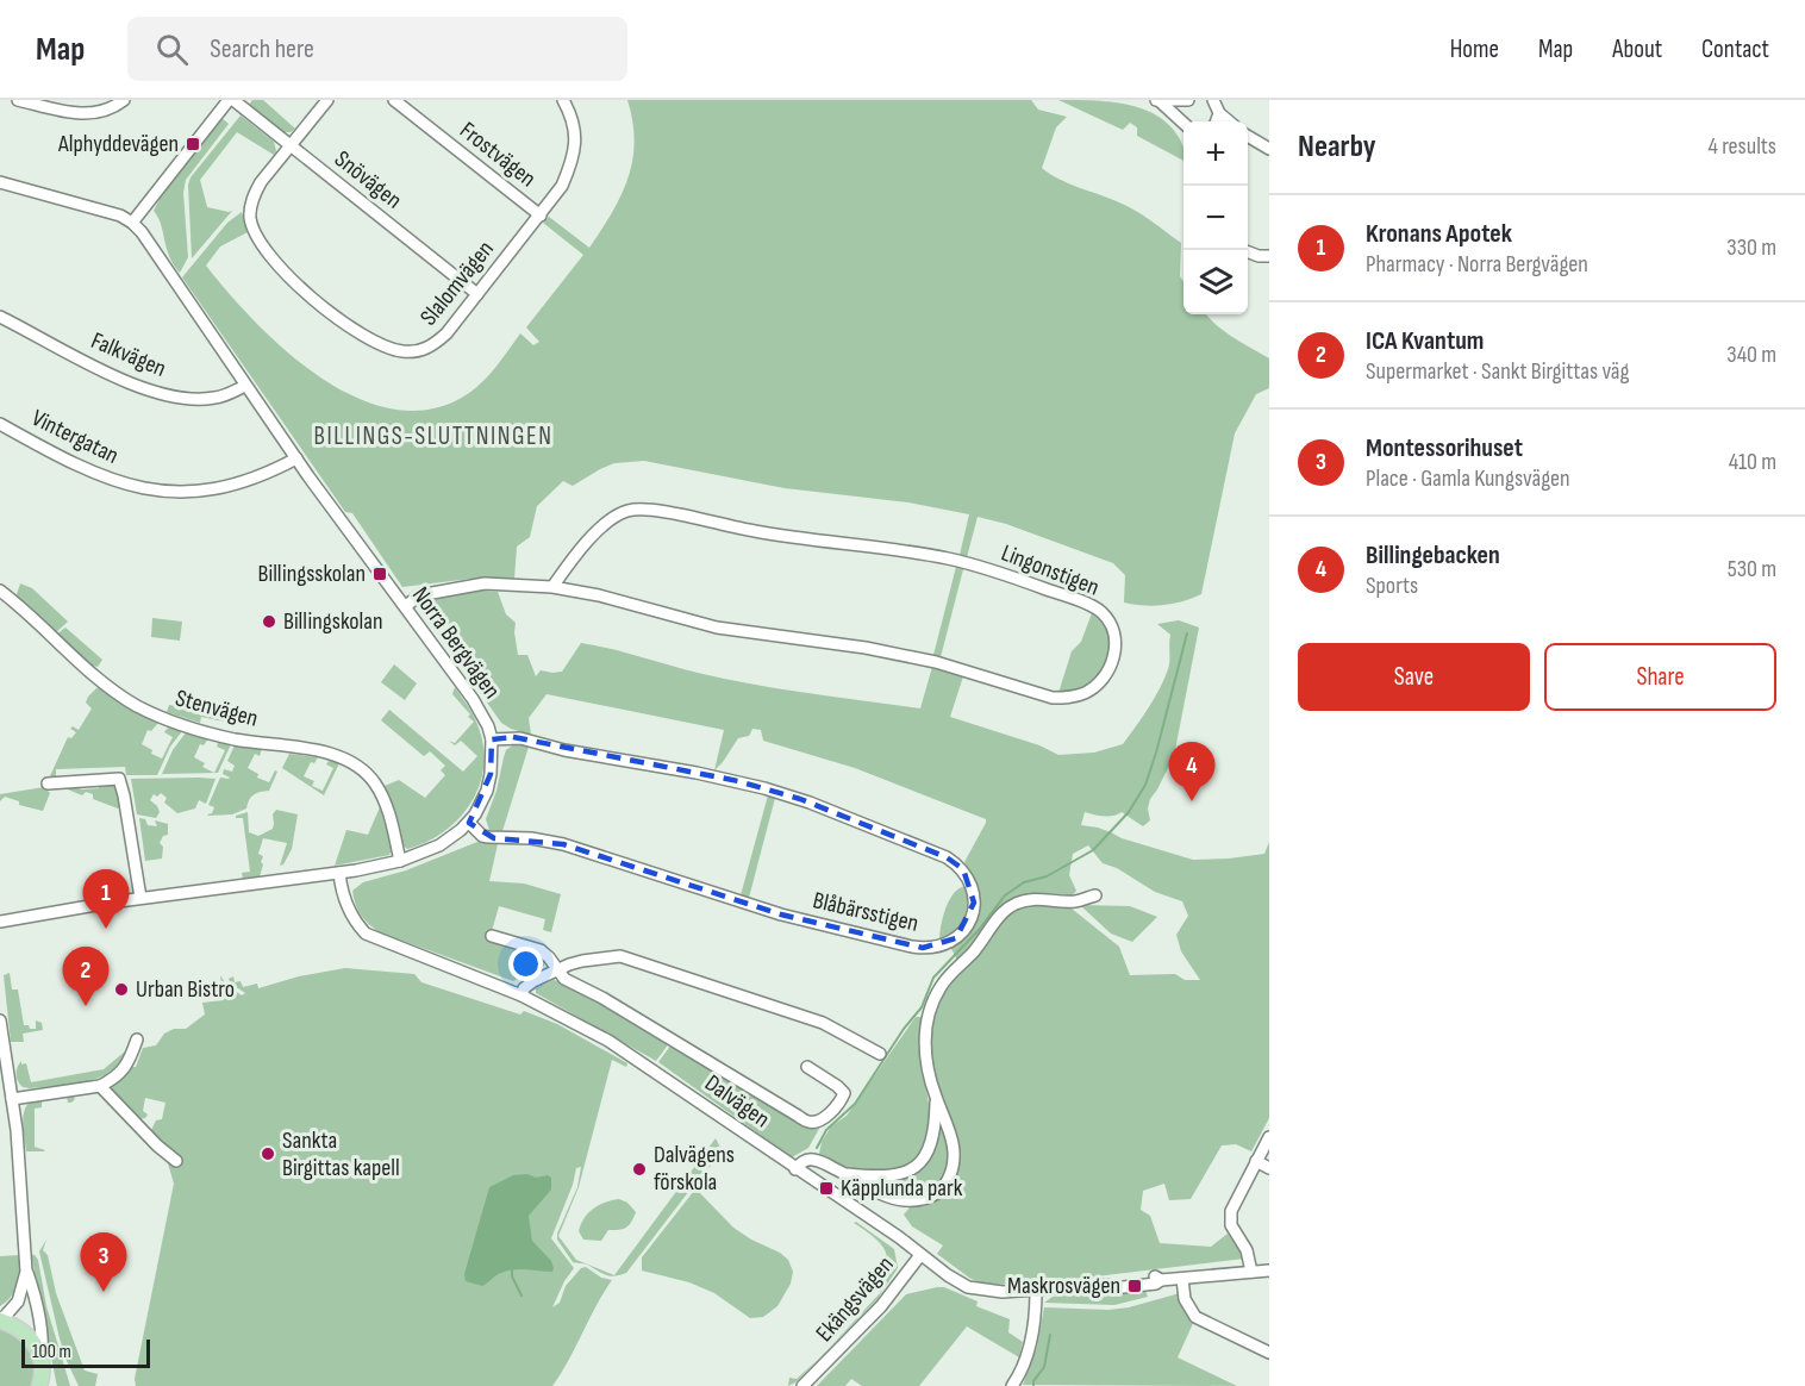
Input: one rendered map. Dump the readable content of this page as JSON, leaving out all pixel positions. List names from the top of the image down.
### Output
{
  "streets": {
    "street": [
      "Frostvägen",
      "Snövägen",
      "Slalomvägen",
      "Falkvägen",
      "Vintergatan",
      "Lingonstigen",
      "Norra Bergvägen",
      "Stenvägen",
      "Blåbärsstigen",
      "Dalvägen",
      "Ekängsvägen"
    ]
  },
  "crossings": [
    ["Frostvägen", "Slalomvägen"],
    ["Snövägen", "Slalomvägen"],
    ["Falkvägen", "Norra Bergvägen"],
    ["Vintergatan", "Norra Bergvägen"],
    ["Lingonstigen", "Norra Bergvägen"],
    ["Norra Bergvägen", "Stenvägen"],
    ["Norra Bergvägen", "Blåbärsstigen"],
    ["Norra Bergvägen", "Dalvägen"],
    ["Dalvägen", "Ekängsvägen"]
  ],
  "districts": ["BILLINGS-SLUTTNINGEN"],
  "places": {
    "transit": [
      "Alphyddevägen",
      "Billingsskolan",
      "Käpplunda park",
      "Maskrosvägen"
    ],
    "other": [
      "Billingskolan",
      "Urban Bistro",
      "Sankta Birgittas kapell",
      "Dalvägens förskola"
    ]
  },
  "scale_bar": "100 m",
  "page": {
    "header": "Map",
    "search": "Search here",
    "nav": [
      "Home",
      "Map",
      "About",
      "Contact"
    ],
    "heading": ["Nearby", "4 results"],
    "map_buttons": ["+", "−"],
    "list": [
      {
        "mark": "1",
        "name": "Kronans Apotek",
        "note": "Pharmacy · Norra Bergvägen",
        "value": "330 m"
      },
      {
        "mark": "2",
        "name": "ICA Kvantum",
        "note": "Supermarket · Sankt Birgittas väg",
        "value": "340 m"
      },
      {
        "mark": "3",
        "name": "Montessorihuset",
        "note": "Place · Gamla Kungsvägen",
        "value": "410 m"
      },
      {
        "mark": "4",
        "name": "Billingebacken",
        "note": "Sports",
        "value": "530 m"
      }
    ],
    "buttons": ["Save", "Share"],
    "pins": [
      "4",
      "1",
      "2",
      "3"
    ],
    "scale": "100 m"
  }
}
